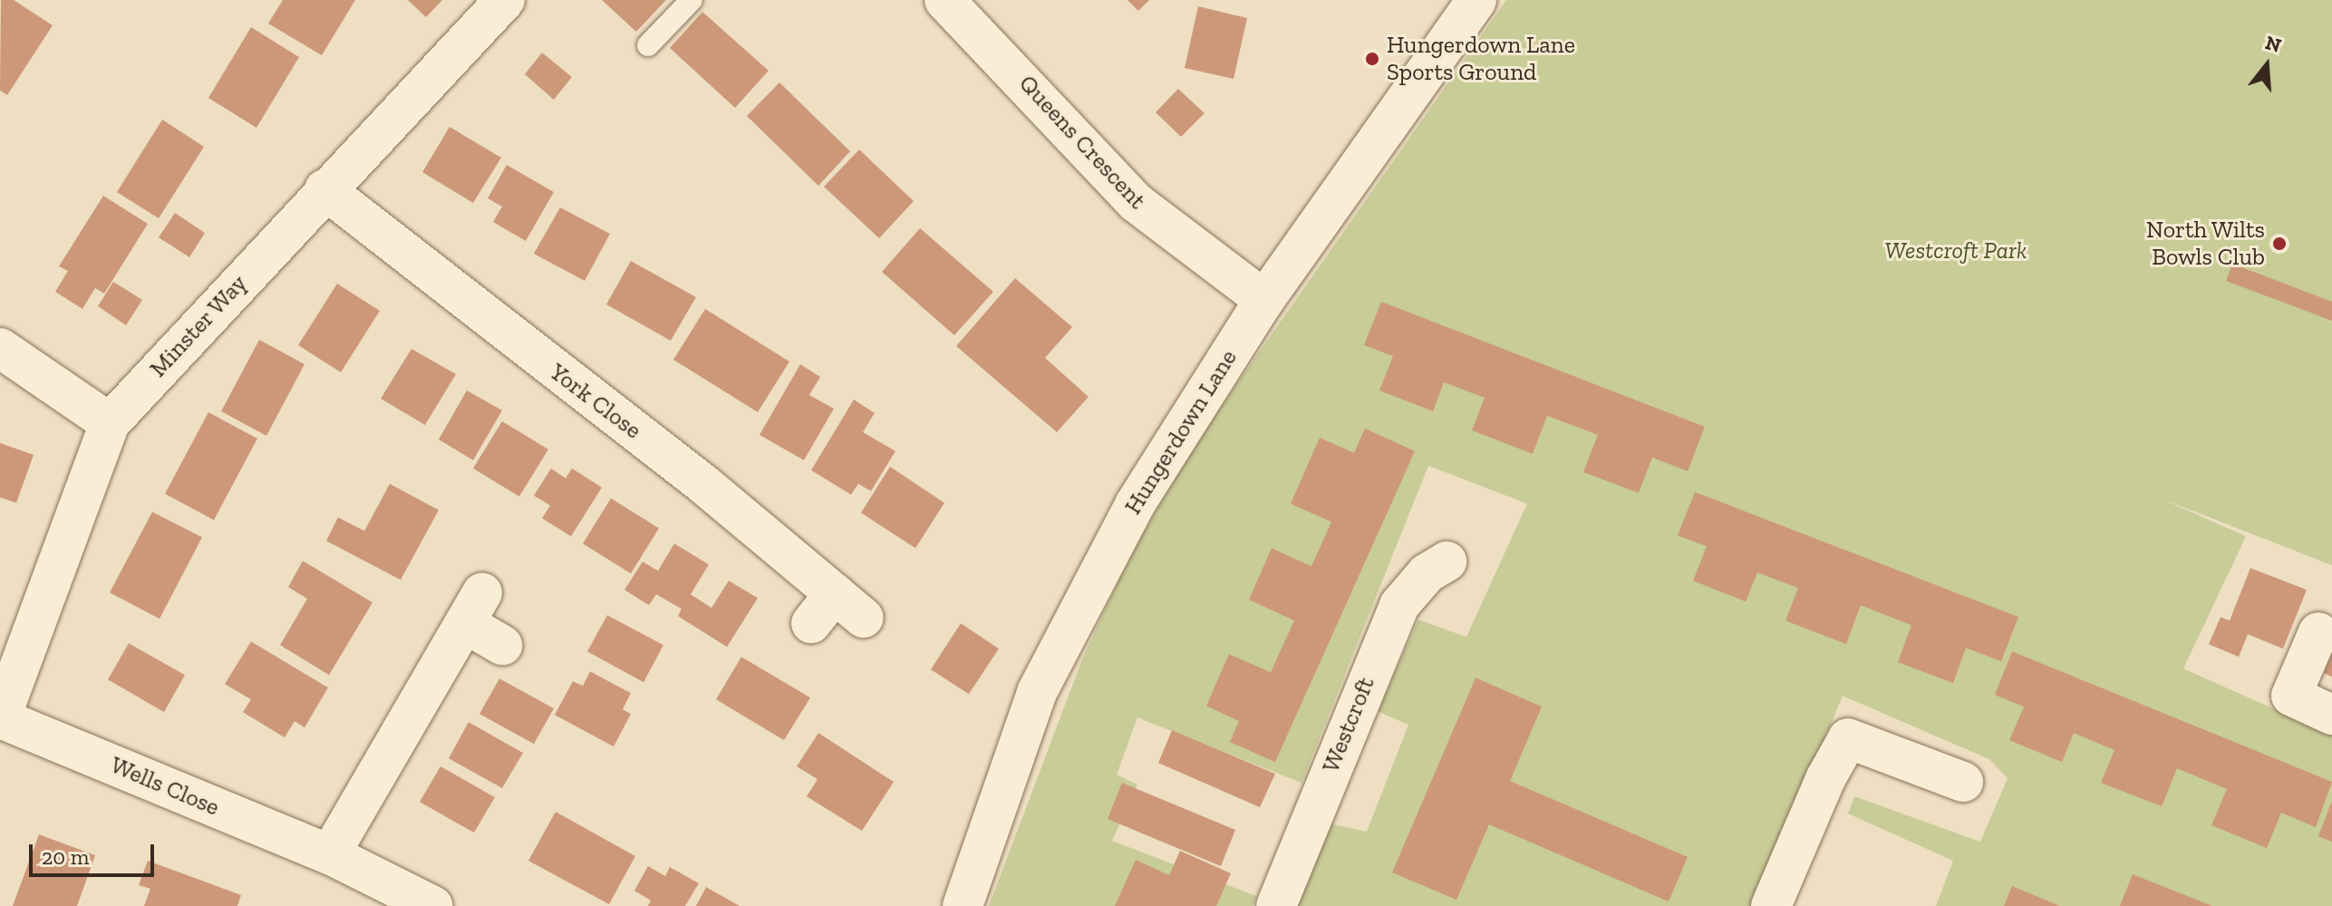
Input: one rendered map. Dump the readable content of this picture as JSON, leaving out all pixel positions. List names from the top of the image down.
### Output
{
  "streets": {
    "street": [
      "Queens Crescent",
      "Minster Way",
      "York Close",
      "Hungerdown Lane",
      "Westcroft",
      "Wells Close"
    ]
  },
  "crossings": [
    ["Queens Crescent", "Hungerdown Lane"],
    ["Minster Way", "York Close"],
    ["Minster Way", "Wells Close"]
  ],
  "parks": ["Westcroft Park"],
  "places": ["Hungerdown Lane Sports Ground", "North Wilts Bowls Club"],
  "scale_bar": "20 m",
  "north": "top"
}
